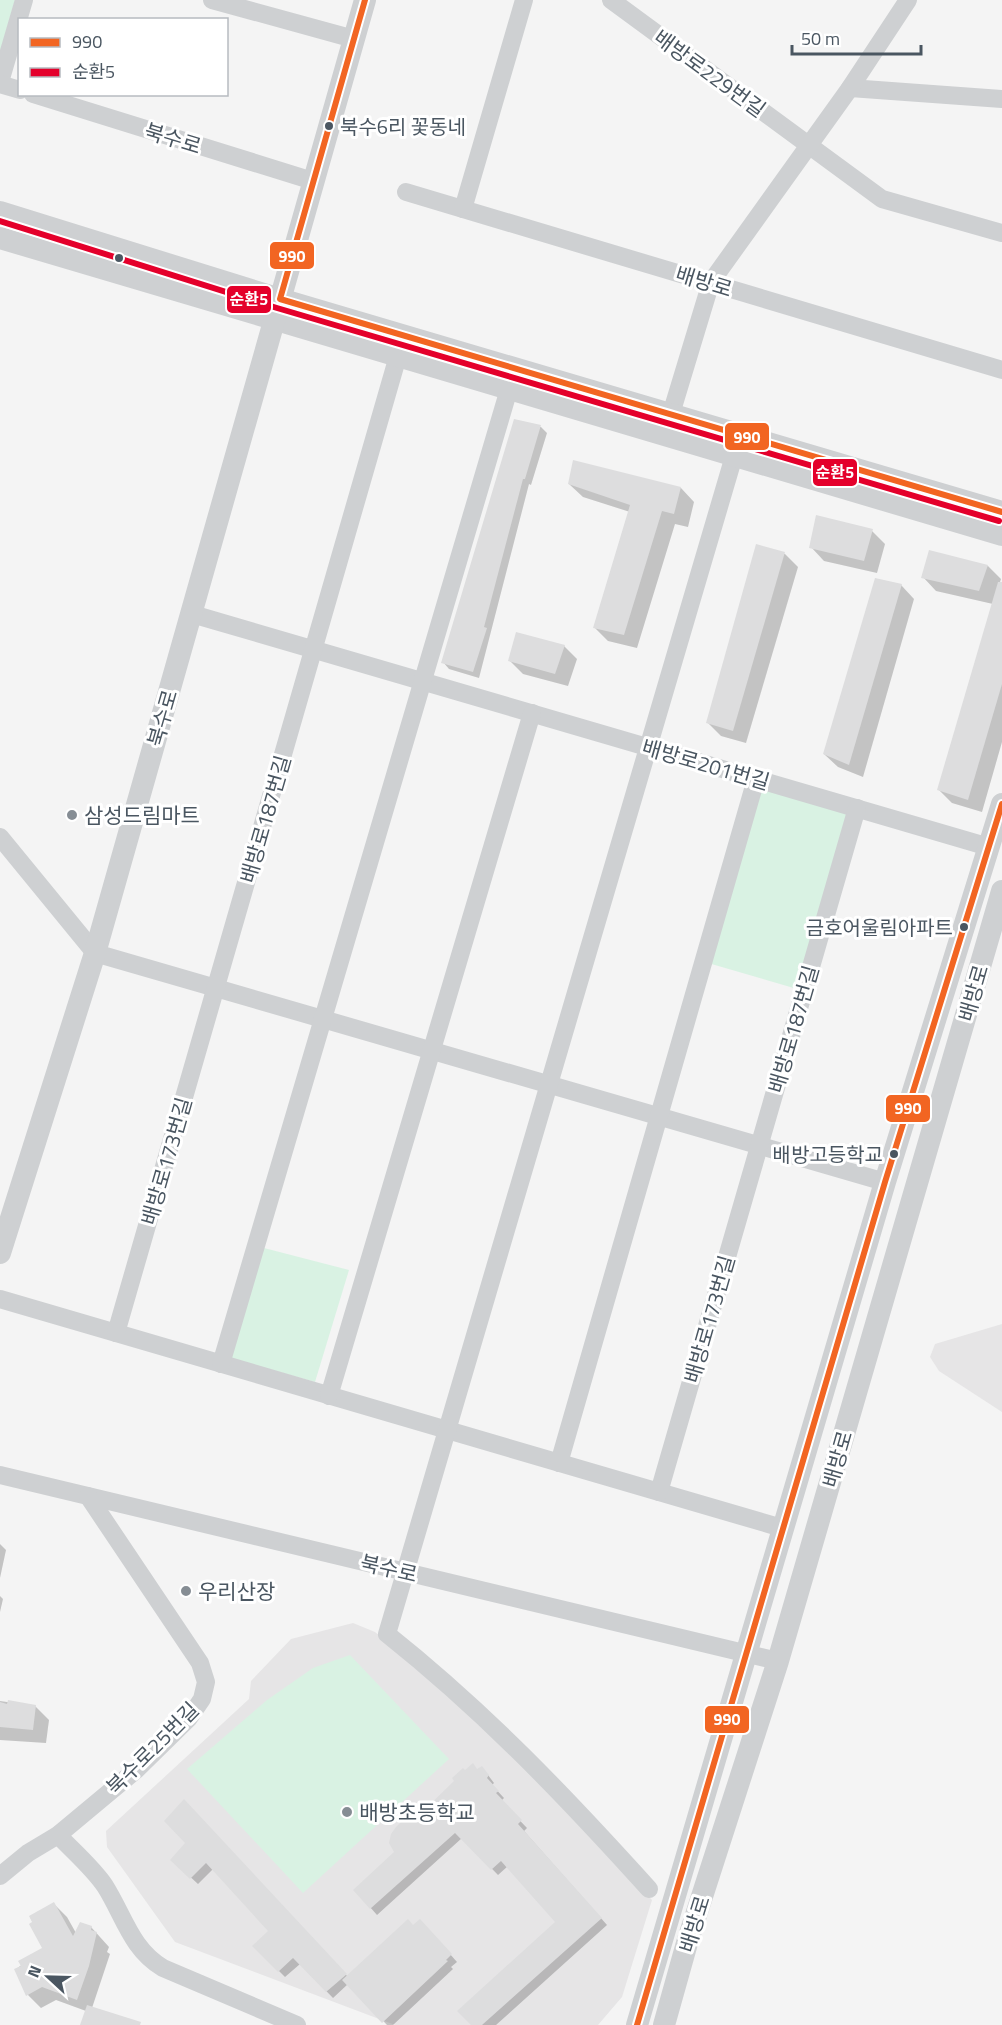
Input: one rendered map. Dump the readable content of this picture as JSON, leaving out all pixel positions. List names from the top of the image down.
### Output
{
  "streets": {
    "street": [
      "배방로229번길",
      "북수로",
      "배방로",
      "배방로201번길",
      "배방로187번길",
      "배방로173번길",
      "북수로25번길"
    ]
  },
  "crossings": [
    ["북수로", "배방로"],
    ["북수로", "배방로201번길"],
    ["북수로", "북수로25번길"],
    ["배방로", "배방로201번길"],
    ["배방로201번길", "배방로187번길"],
    ["배방로187번길", "배방로173번길"]
  ],
  "places": [
    "북수6리 꽃동네",
    "삼성드림마트",
    "금호어울림아파트",
    "배방고등학교",
    "우리산장",
    "배방초등학교"
  ],
  "lines": ["transit line 990", "transit line 순환5"],
  "legend": ["990", "순환5"],
  "scale_bar": "50 m",
  "north": "left"
}
